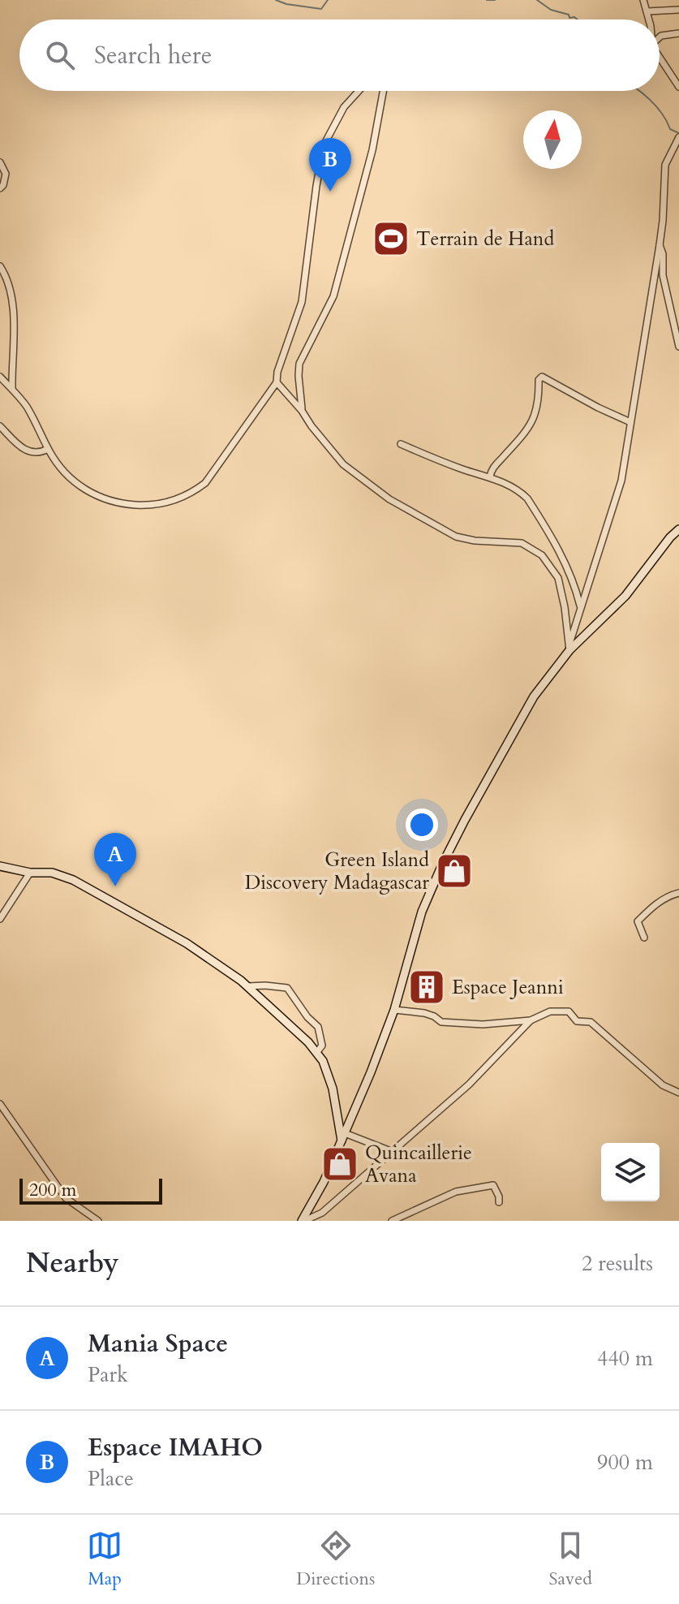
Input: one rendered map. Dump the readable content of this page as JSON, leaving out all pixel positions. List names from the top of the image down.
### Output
{
  "places": {
    "sports": ["Terrain de Hand"],
    "shop": ["Green Island Discovery Madagascar", "Quincaillerie Avana"],
    "building": ["Espace Jeanni"]
  },
  "scale_bar": "200 m",
  "north": "top",
  "page": {
    "search": "Search here",
    "pins": ["B", "A"],
    "scale": "200 m",
    "heading": ["Nearby", "2 results"],
    "list": [
      {
        "mark": "A",
        "name": "Mania Space",
        "note": "Park",
        "value": "440 m"
      },
      {
        "mark": "B",
        "name": "Espace IMAHO",
        "note": "Place",
        "value": "900 m"
      }
    ],
    "nav": ["Map", "Directions", "Saved"]
  }
}
